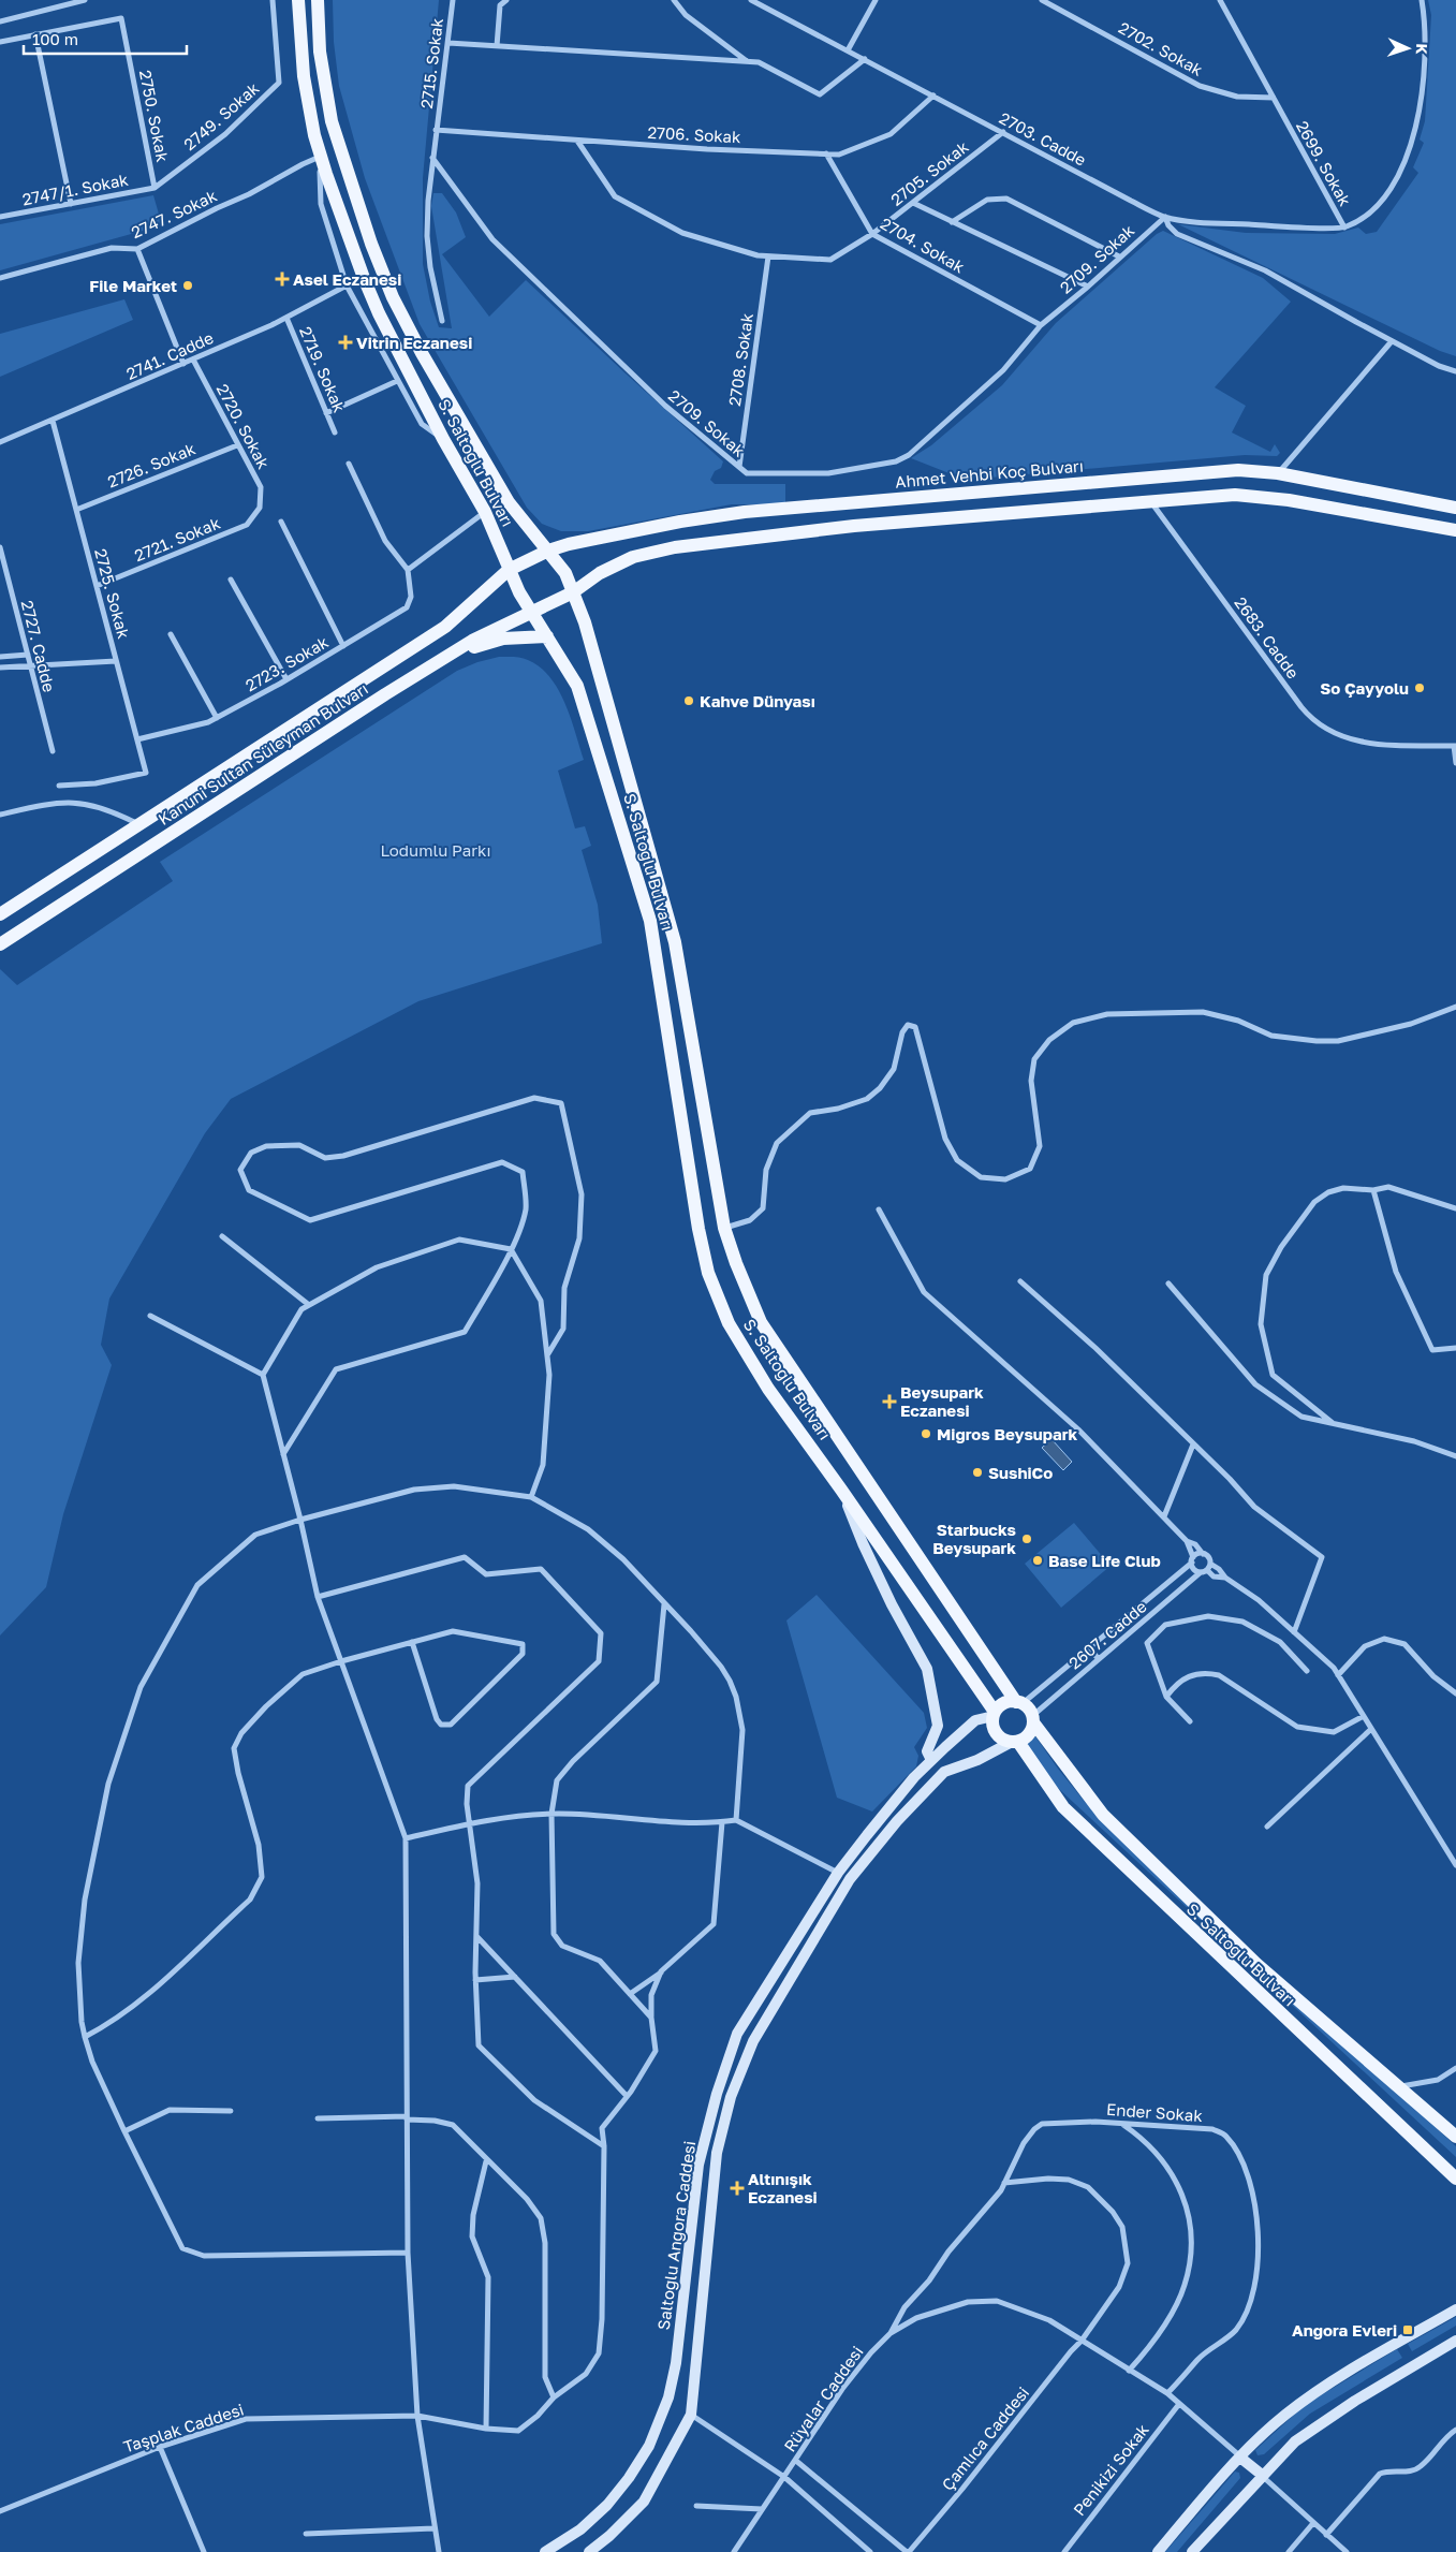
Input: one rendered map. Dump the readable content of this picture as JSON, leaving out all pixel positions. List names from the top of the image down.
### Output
{
  "streets": {
    "main road": ["S. Saltoğlu Bulvarı", "Ahmet Vehbi Koç Bulvarı", "Kanuni Sultan Süleyman Bulvarı"],
    "street": [
      "2702. Sokak",
      "2715. Sokak",
      "2750. Sokak",
      "2749. Sokak",
      "2706. Sokak",
      "2703. Cadde",
      "2699. Sokak",
      "2705. Sokak",
      "2747/1. Sokak",
      "2747. Sokak",
      "2704. Sokak",
      "2709. Sokak",
      "2741. Cadde",
      "2708. Sokak",
      "2719. Sokak",
      "2720. Sokak",
      "2726. Sokak",
      "2721. Sokak",
      "2725. Sokak",
      "2683. Cadde",
      "2727. Cadde",
      "2723. Sokak",
      "2607. Cadde",
      "Ender Sokak",
      "Saltoğlu Angora Caddesi",
      "Rüyalar Caddesi",
      "Taşplak Caddesi",
      "Çamlıca Caddesi",
      "Penikizi Sokak"
    ]
  },
  "crossings": [
    ["2702. Sokak", "2699. Sokak"],
    ["2715. Sokak", "2706. Sokak"],
    ["2715. Sokak", "2709. Sokak"],
    ["2750. Sokak", "2749. Sokak"],
    ["2750. Sokak", "2747/1. Sokak"],
    ["2749. Sokak", "2747/1. Sokak"],
    ["2706. Sokak", "2703. Cadde"],
    ["2706. Sokak", "2705. Sokak"],
    ["2706. Sokak", "2704. Sokak"],
    ["2703. Cadde", "2699. Sokak"],
    ["2703. Cadde", "2705. Sokak"],
    ["2703. Cadde", "2709. Sokak"],
    ["2705. Sokak", "2704. Sokak"],
    ["2705. Sokak", "2708. Sokak"],
    ["2747. Sokak", "S. Saltoğlu Bulvarı"],
    ["2704. Sokak", "2709. Sokak"],
    ["2709. Sokak", "2708. Sokak"],
    ["2741. Cadde", "2719. Sokak"],
    ["2741. Cadde", "2720. Sokak"],
    ["2741. Cadde", "2725. Sokak"],
    ["2720. Sokak", "2726. Sokak"],
    ["2720. Sokak", "2721. Sokak"],
    ["S. Saltoğlu Bulvarı", "Ahmet Vehbi Koç Bulvarı"],
    ["S. Saltoğlu Bulvarı", "Kanuni Sultan Süleyman Bulvarı"],
    ["S. Saltoğlu Bulvarı", "2607. Cadde"],
    ["S. Saltoğlu Bulvarı", "Saltoğlu Angora Caddesi"],
    ["2726. Sokak", "2725. Sokak"],
    ["Ahmet Vehbi Koç Bulvarı", "Kanuni Sultan Süleyman Bulvarı"],
    ["2721. Sokak", "2725. Sokak"],
    ["2725. Sokak", "2723. Sokak"],
    ["2607. Cadde", "Saltoğlu Angora Caddesi"],
    ["Ender Sokak", "Rüyalar Caddesi"],
    ["Ender Sokak", "Çamlıca Caddesi"],
    ["Rüyalar Caddesi", "Çamlıca Caddesi"],
    ["Rüyalar Caddesi", "Penikizi Sokak"]
  ],
  "parks": ["Lodumlu Parkı"],
  "places": {
    "health": [
      "Asel Eczanesi",
      "Vitrin Eczanesi",
      "Beysupark Eczanesi",
      "Altınışık Eczanesi"
    ],
    "other": [
      "File Market",
      "So Çayyolu",
      "Kahve Dünyası",
      "Migros Beysupark",
      "SushiCo",
      "Starbucks Beysupark",
      "Base Life Club"
    ],
    "transit": ["Angora Evleri"]
  },
  "scale_bar": "100 m",
  "north": "right"
}
